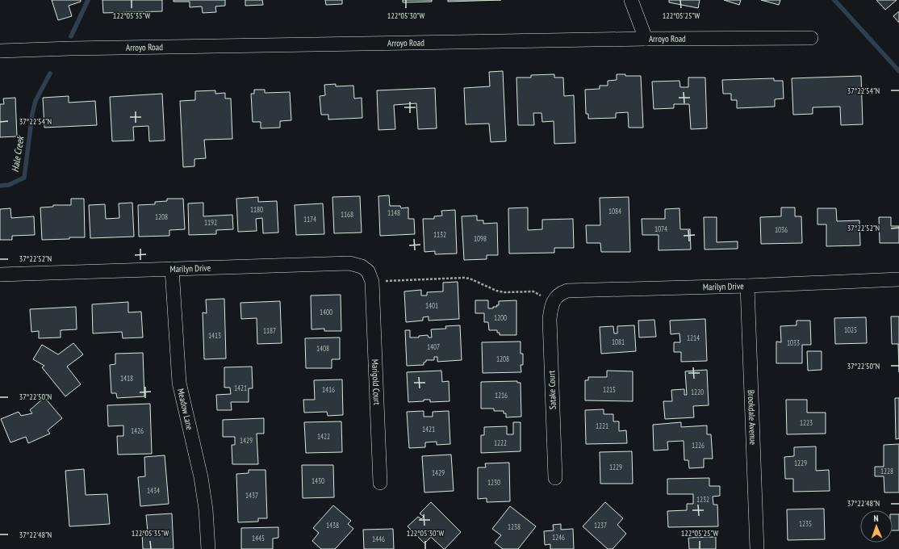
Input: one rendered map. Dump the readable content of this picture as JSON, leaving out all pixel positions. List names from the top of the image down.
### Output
{
  "streets": {
    "street": [
      "Arroyo Road",
      "Marilyn Drive",
      "Marigold Court",
      "Satake Court",
      "Meadow Lane",
      "Brookdale Avenue"
    ]
  },
  "crossings": [
    ["Marilyn Drive", "Marigold Court"],
    ["Marilyn Drive", "Satake Court"],
    ["Marilyn Drive", "Meadow Lane"],
    ["Marilyn Drive", "Brookdale Avenue"]
  ],
  "water": ["Hale Creek"],
  "house_numbers": [
    "1180",
    "1084",
    "1148",
    "1168",
    "1208",
    "1174",
    "1192",
    "1074",
    "1036",
    "1132",
    "1098",
    "1401",
    "1400",
    "1200",
    "1025",
    "1187",
    "1413",
    "1214",
    "1081",
    "1033",
    "1407",
    "1408",
    "1208",
    "1418",
    "1421",
    "1416",
    "1215",
    "1220",
    "1216",
    "1223",
    "1221",
    "1421",
    "1426",
    "1422",
    "1429",
    "1222",
    "1226",
    "1229",
    "1229",
    "1228",
    "1429",
    "1430",
    "1230",
    "1434",
    "1437",
    "1232",
    "1235",
    "1438",
    "1237",
    "1238",
    "1246",
    "1445",
    "1446"
  ],
  "north": "top",
  "coordinates": [
    "122°05'35\"W",
    "122°05'30\"W",
    "122°05'25\"W",
    "37°22'54\"N",
    "37°22'52\"N",
    "37°22'50\"N",
    "37°22'48\"N"
  ]
}
